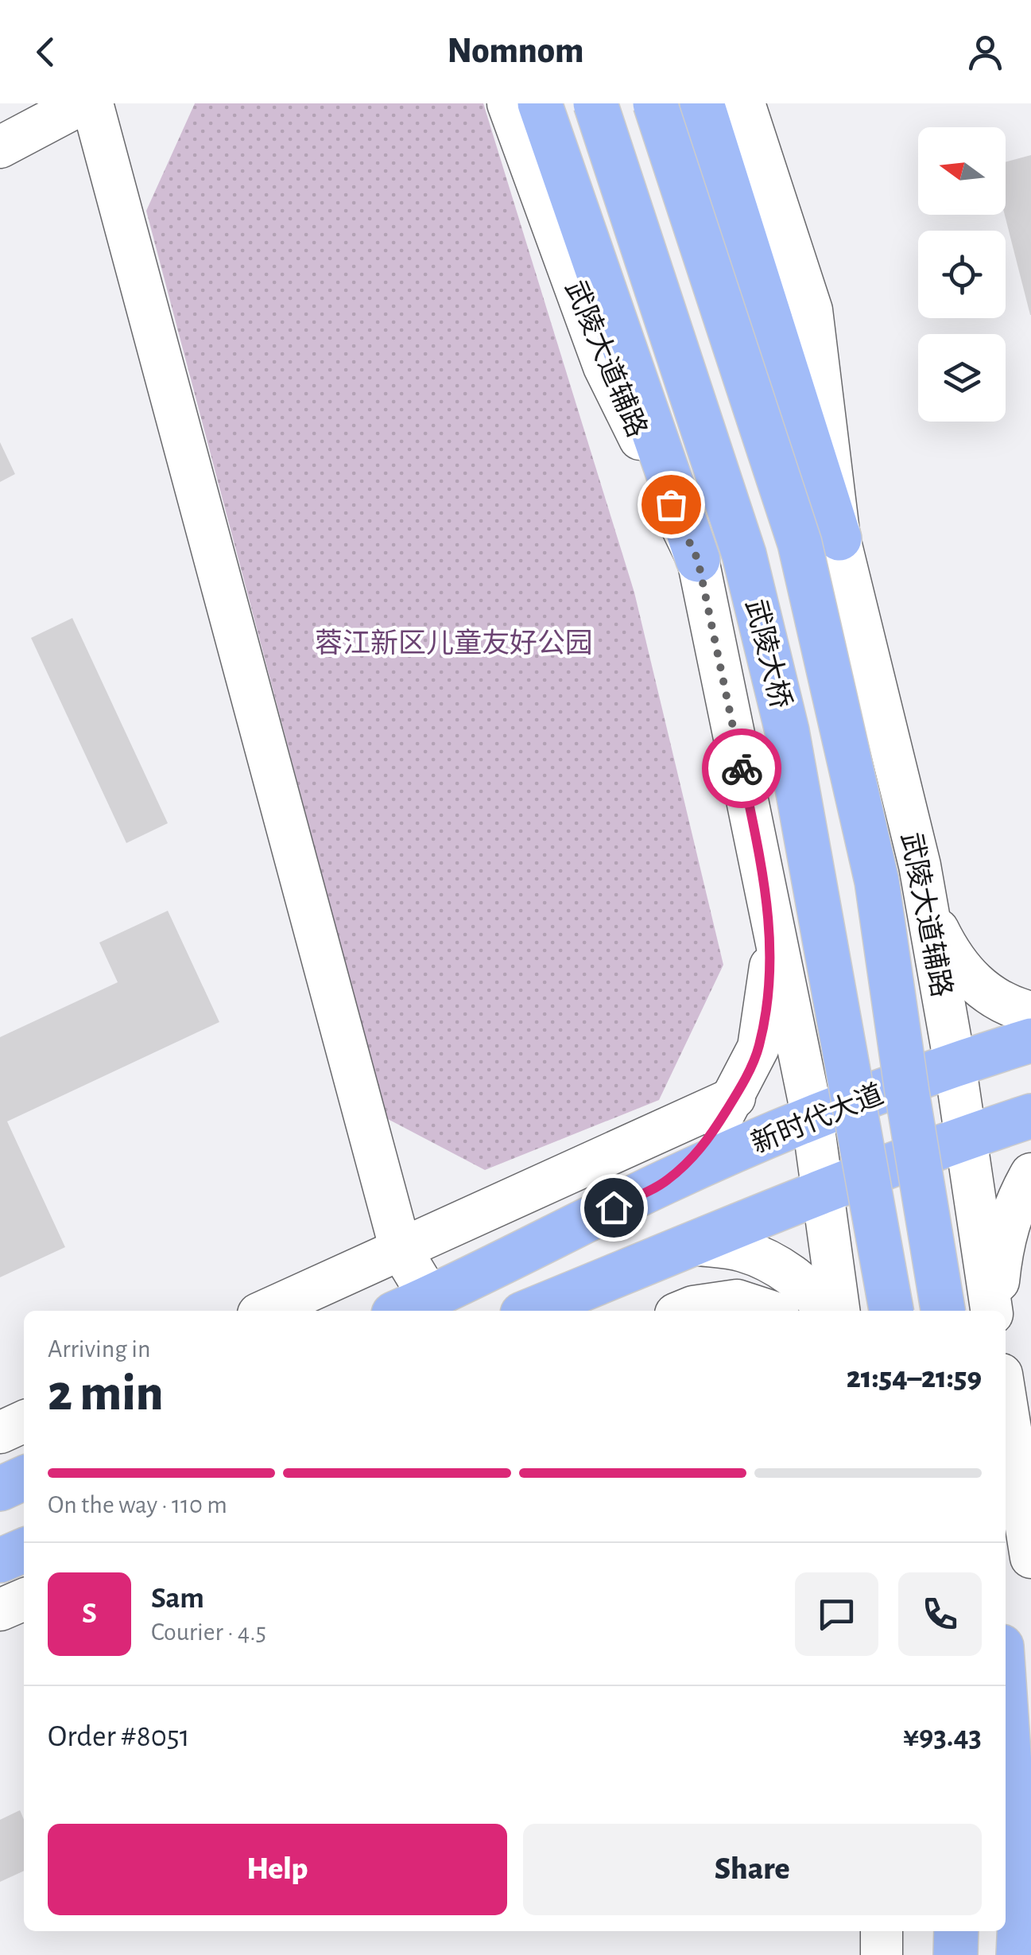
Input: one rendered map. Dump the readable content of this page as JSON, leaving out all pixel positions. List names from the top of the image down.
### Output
{
  "streets": {
    "main road": ["武陵大桥", "新时代大道"],
    "street": ["武陵大道辅路"]
  },
  "crossings": [
    ["武陵大道辅路", "新时代大道"]
  ],
  "parks": ["蓉江新区儿童友好公园"],
  "north": "left",
  "page": {
    "header": "Nomnom",
    "heading": ["2 min", "Arriving in", "21:54–21:59"],
    "panel": [
      "Sam",
      "Courier · 4.5",
      "Order #8051",
      "¥93.43"
    ],
    "bar": "On the way · 110 m",
    "round": "S",
    "buttons": ["Help", "Share"]
  }
}
